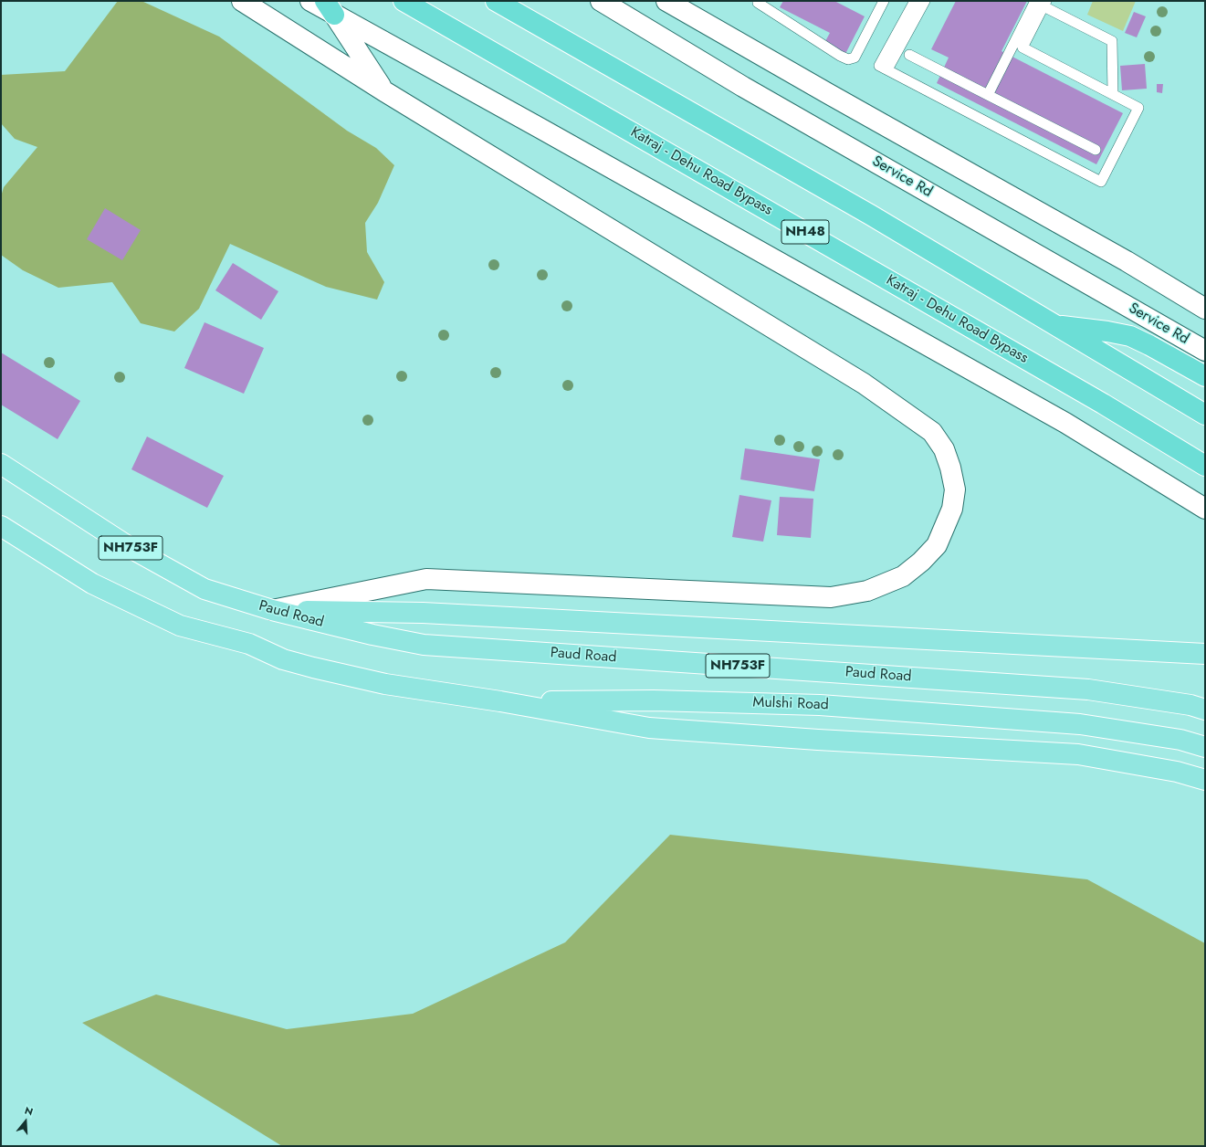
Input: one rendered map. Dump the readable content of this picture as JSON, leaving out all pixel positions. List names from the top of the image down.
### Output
{
  "streets": {
    "highway": ["Katraj - Dehu Road Bypass", "NH48"],
    "main road": ["NH753F", "Paud Road", "Mulshi Road"],
    "street": ["Service Rd"]
  },
  "north": "top"
}
